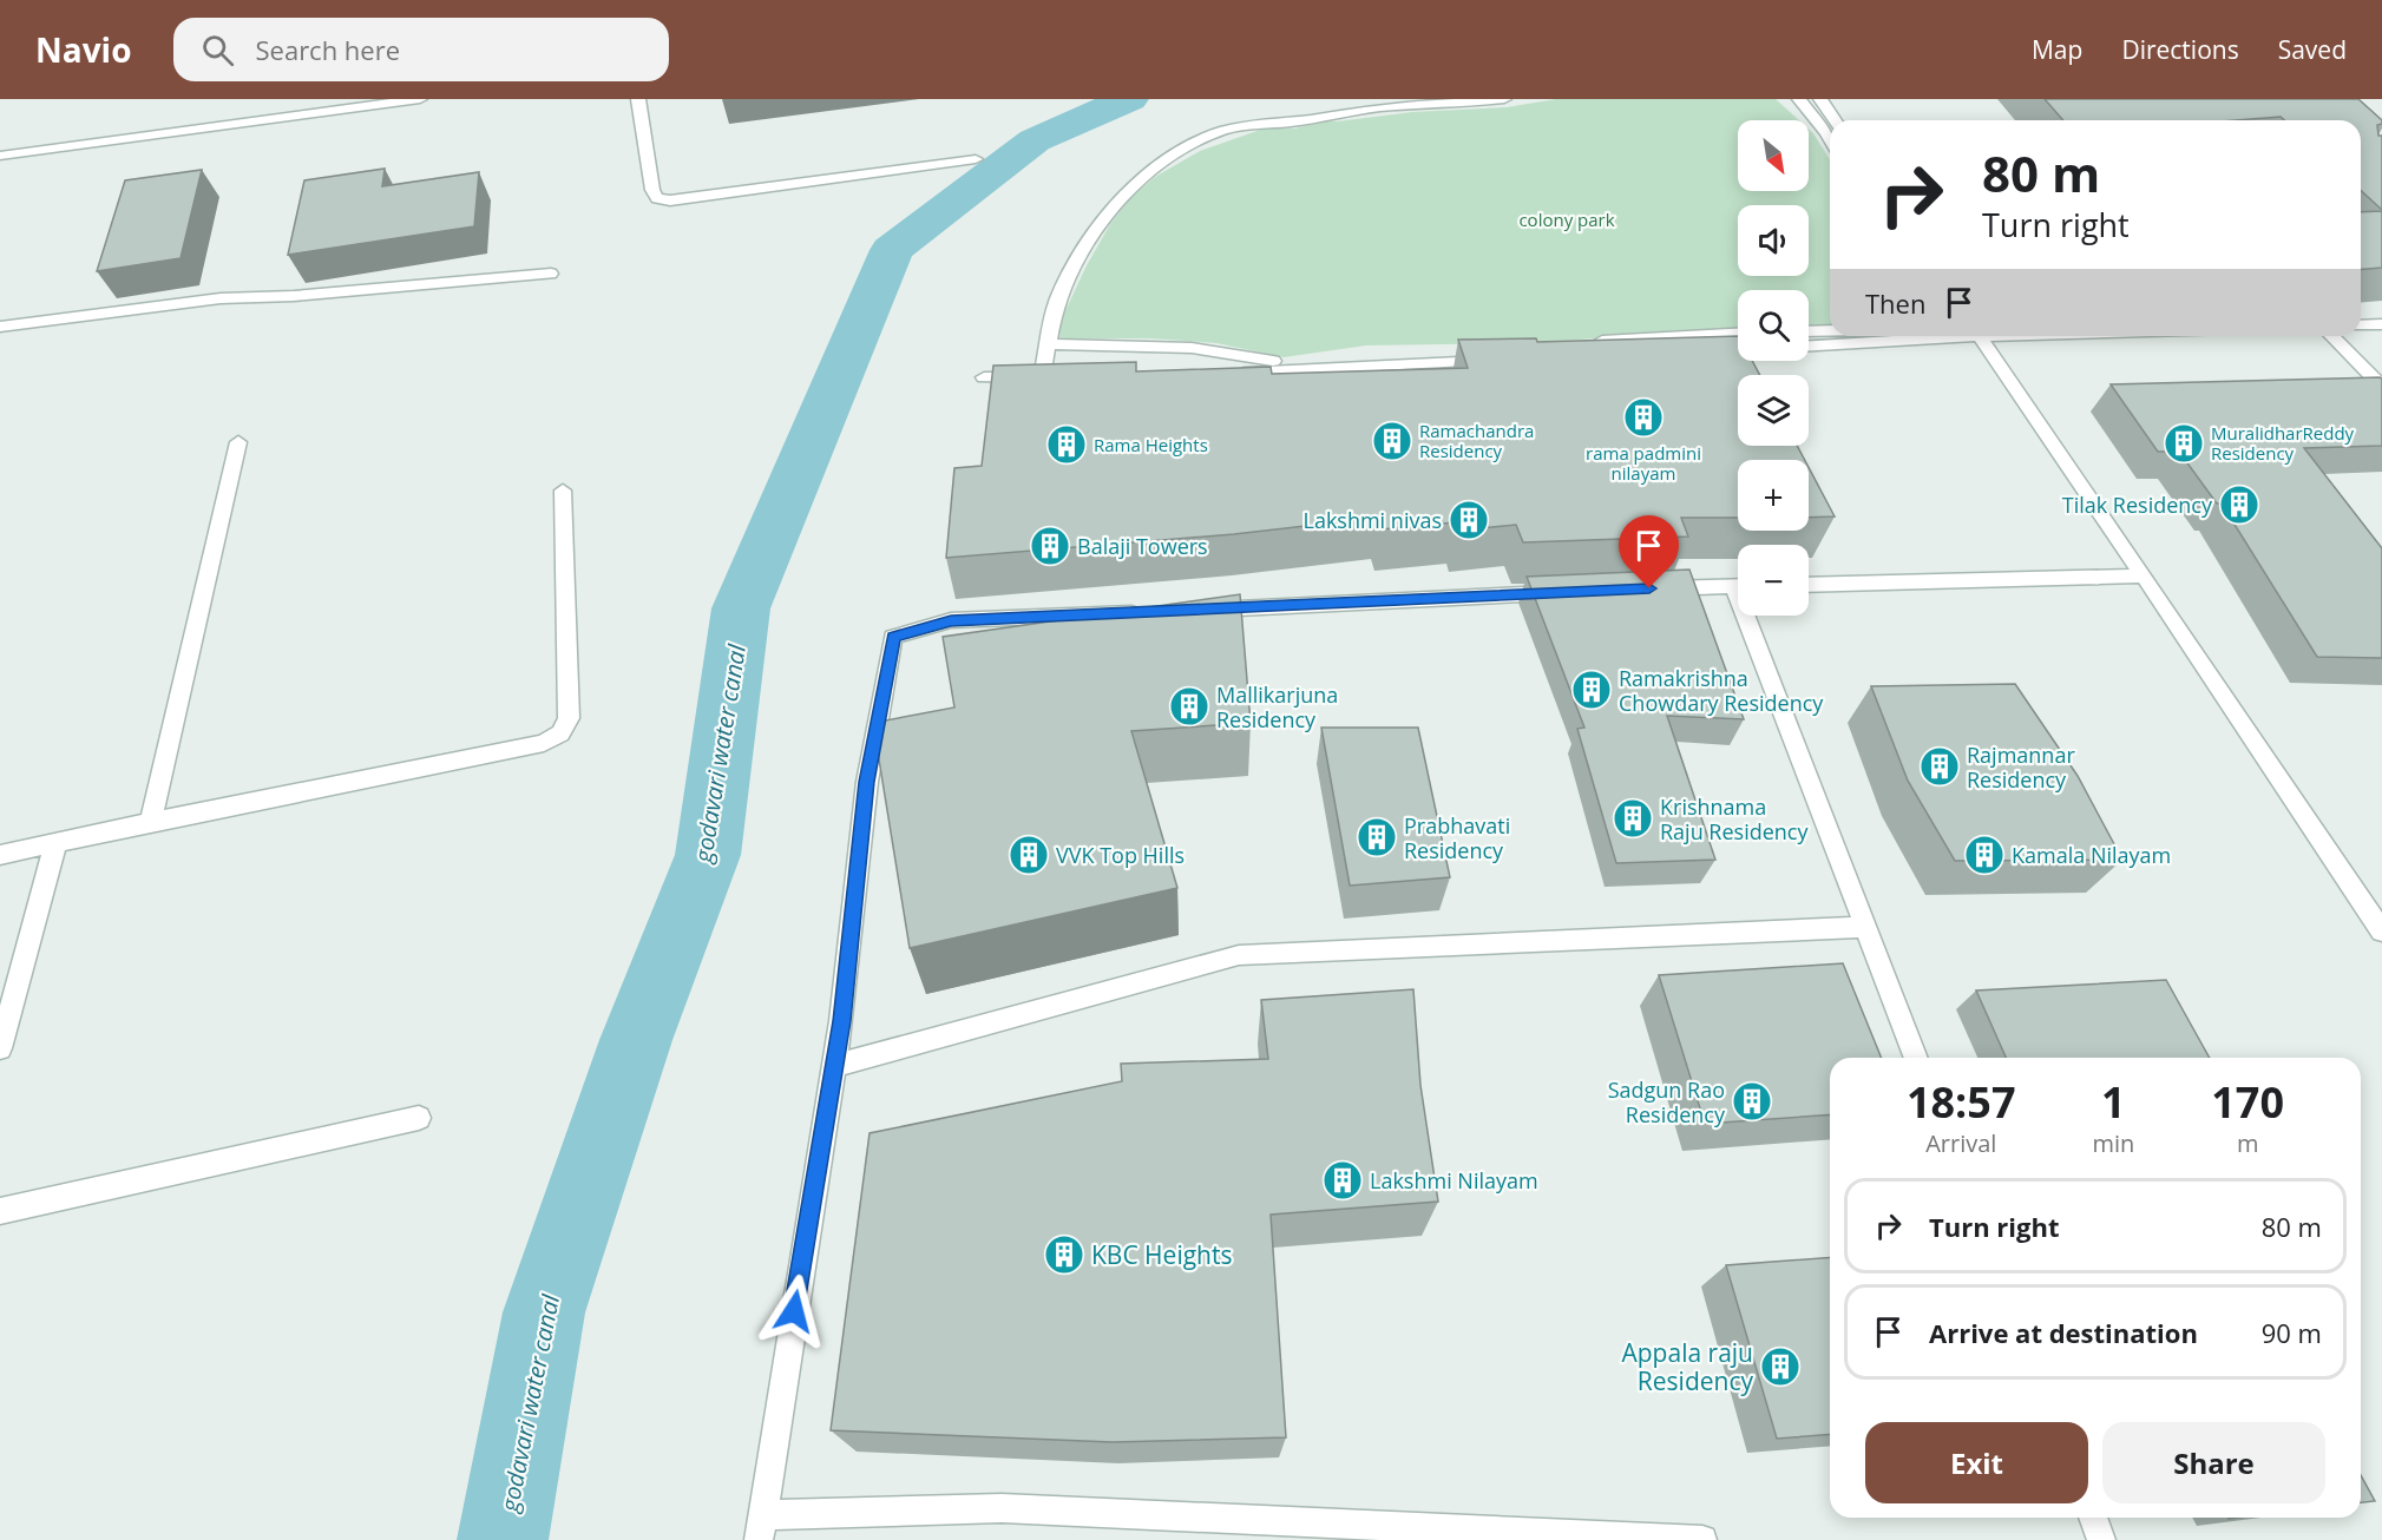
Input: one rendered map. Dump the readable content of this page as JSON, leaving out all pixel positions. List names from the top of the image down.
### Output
{
  "water": ["godavari water canal"],
  "parks": ["colony park"],
  "places": {
    "building": [
      "rama padmini nilayam",
      "Ramachandra Residency",
      "MuralidharReddy Residency",
      "Rama Heights",
      "Tilak Residency",
      "Lakshmi nivas",
      "Balaji Towers",
      "Ramakrishna Chowdary Residency",
      "Mallikarjuna Residency",
      "Rajmannar Residency",
      "Krishnama Raju Residency",
      "Prabhavati Residency",
      "VVK Top Hills",
      "Kamala Nilayam",
      "Sadgun Rao Residency",
      "Lakshmi Nilayam",
      "KBC Heights",
      "Appala raju Residency"
    ]
  },
  "north": "bottom right",
  "page": {
    "header": "Navio",
    "search": "Search here",
    "nav": ["Map", "Directions", "Saved"],
    "map_buttons": ["+", "−"],
    "turn": ["80 m", "Turn right"],
    "then": "Then",
    "eta": [
      "18:57",
      "Arrival",
      "1",
      "min",
      "170",
      "m"
    ],
    "list": [
      {
        "name": "Turn right",
        "value": "80 m"
      },
      {
        "name": "Arrive at destination",
        "value": "90 m"
      }
    ],
    "buttons": ["Exit", "Share"]
  }
}
